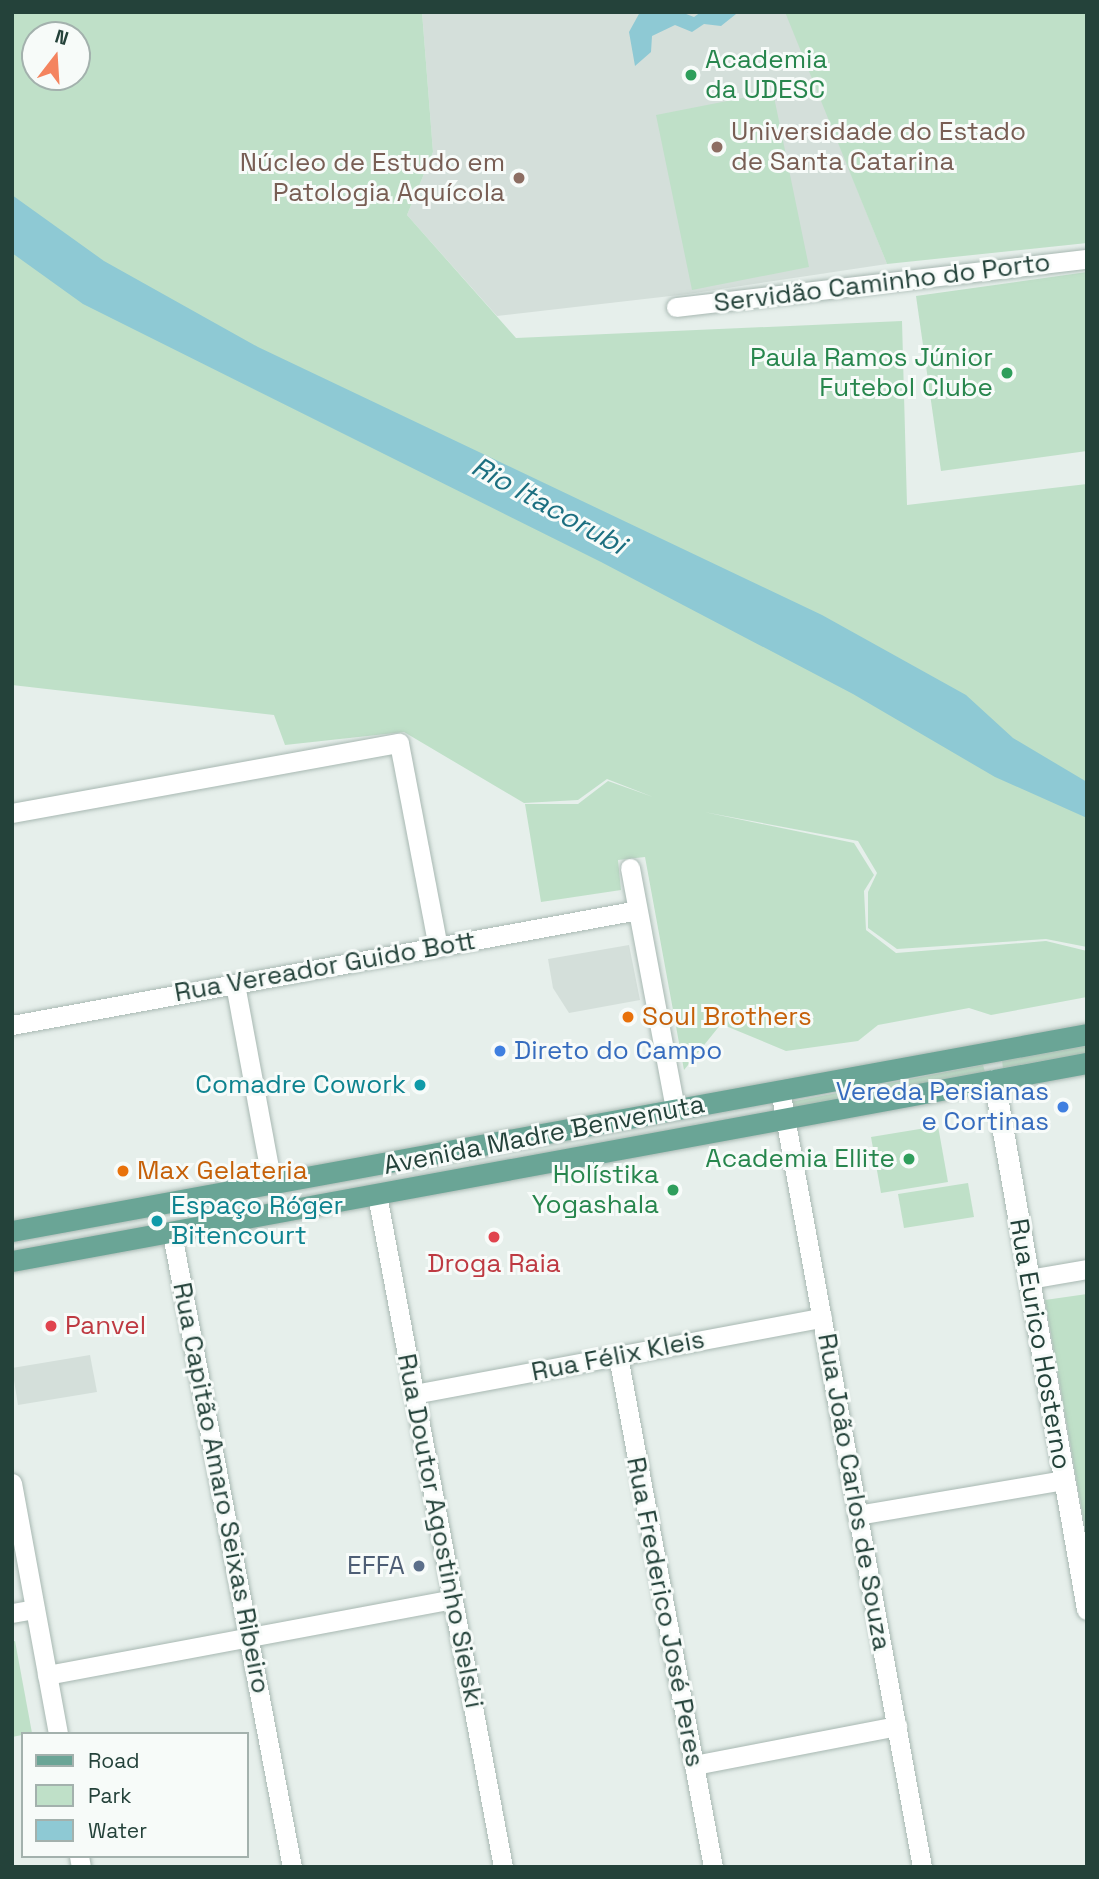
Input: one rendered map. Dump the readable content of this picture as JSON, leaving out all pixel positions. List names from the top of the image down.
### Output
{
  "streets": {
    "main road": ["Avenida Madre Benvenuta"],
    "street": [
      "Servidão Caminho do Porto",
      "Rua Vereador Guido Bott",
      "Rua Eurico Hosterno",
      "Rua Félix Kleis",
      "Rua Capitão Amaro Seixas Ribeiro",
      "Rua João Carlos de Souza",
      "Rua Doutor Agostinho Sielski",
      "Rua Frederico José Peres"
    ]
  },
  "crossings": [
    ["Avenida Madre Benvenuta", "Rua Eurico Hosterno"],
    ["Avenida Madre Benvenuta", "Rua Capitão Amaro Seixas Ribeiro"],
    ["Avenida Madre Benvenuta", "Rua João Carlos de Souza"],
    ["Avenida Madre Benvenuta", "Rua Doutor Agostinho Sielski"],
    ["Rua Félix Kleis", "Rua João Carlos de Souza"],
    ["Rua Félix Kleis", "Rua Doutor Agostinho Sielski"],
    ["Rua Félix Kleis", "Rua Frederico José Peres"]
  ],
  "water": ["Rio Itacorubi"],
  "places": [
    "Academia da UDESC",
    "Universidade do Estado de Santa Catarina",
    "Núcleo de Estudo em Patologia Aquícola",
    "Paula Ramos Júnior Futebol Clube",
    "Soul Brothers",
    "Direto do Campo",
    "Comadre Cowork",
    "Vereda Persianas e Cortinas",
    "Academia Ellite",
    "Max Gelateria",
    "Holístika Yogashala",
    "Espaço Róger Bitencourt",
    "Droga Raia",
    "Panvel",
    "EFFA"
  ],
  "legend": ["Road", "Park", "Water"],
  "north": "top"
}
